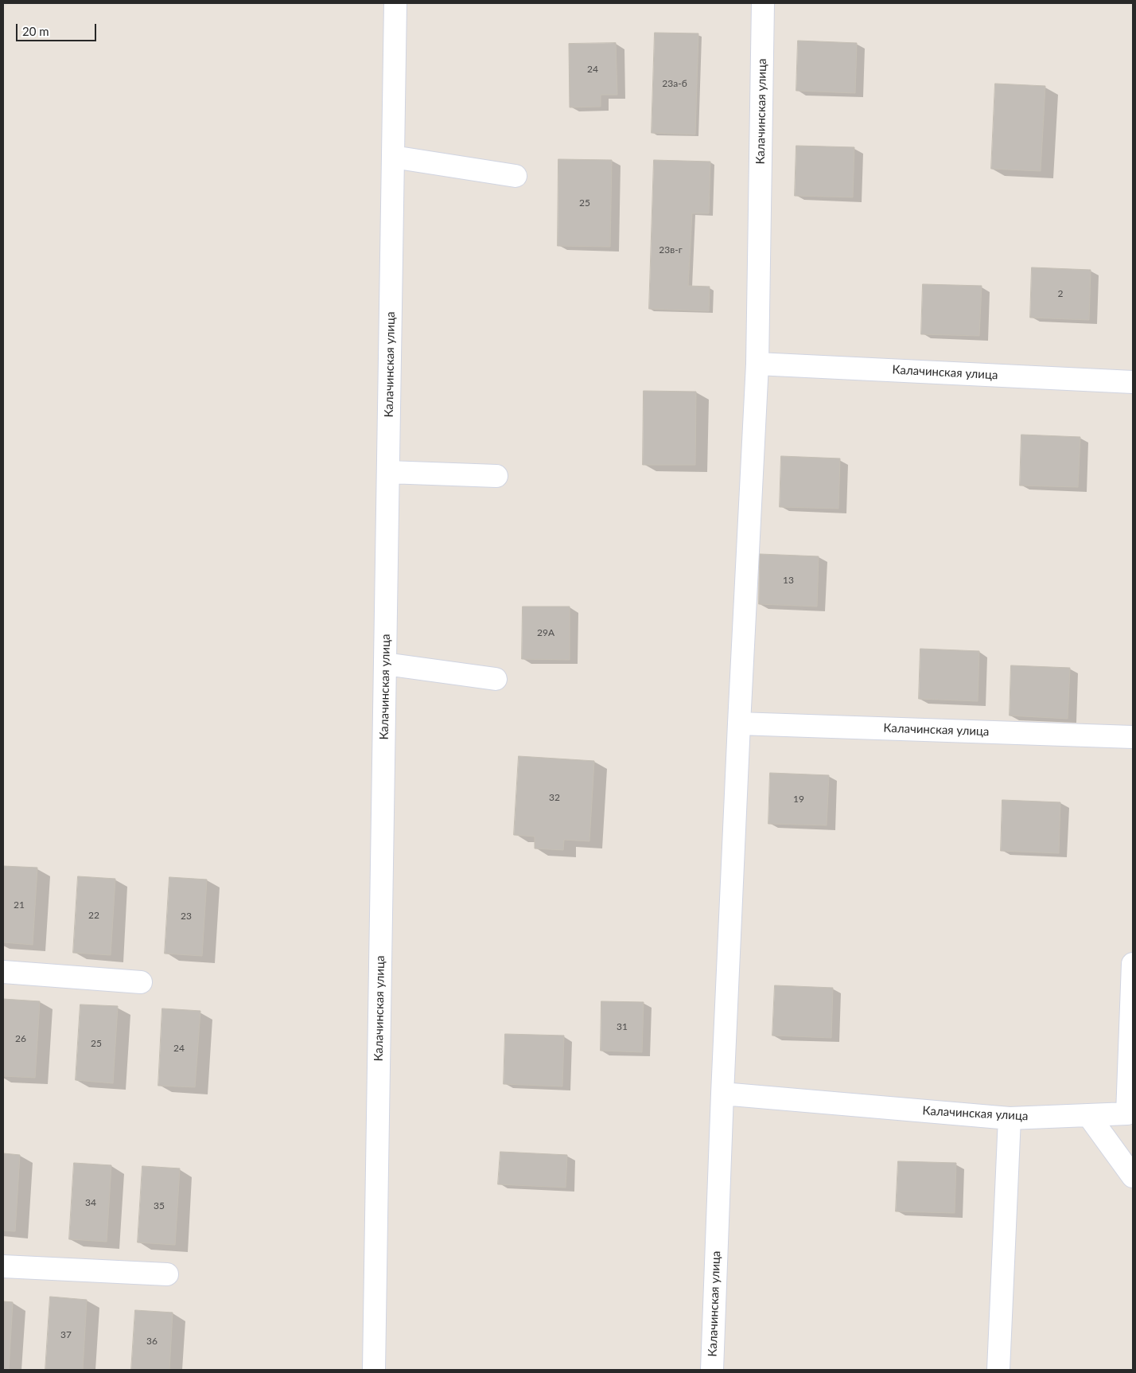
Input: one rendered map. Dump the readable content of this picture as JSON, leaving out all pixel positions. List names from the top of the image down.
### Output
{
  "streets": {
    "street": ["Калачинская улица"]
  },
  "house_numbers": [
    "24",
    "23а-б",
    "25",
    "23в-г",
    "2",
    "13",
    "29А",
    "32",
    "19",
    "21",
    "22",
    "23",
    "31",
    "26",
    "25",
    "24",
    "34",
    "35",
    "37",
    "36"
  ],
  "scale_bar": "20 m"
}
